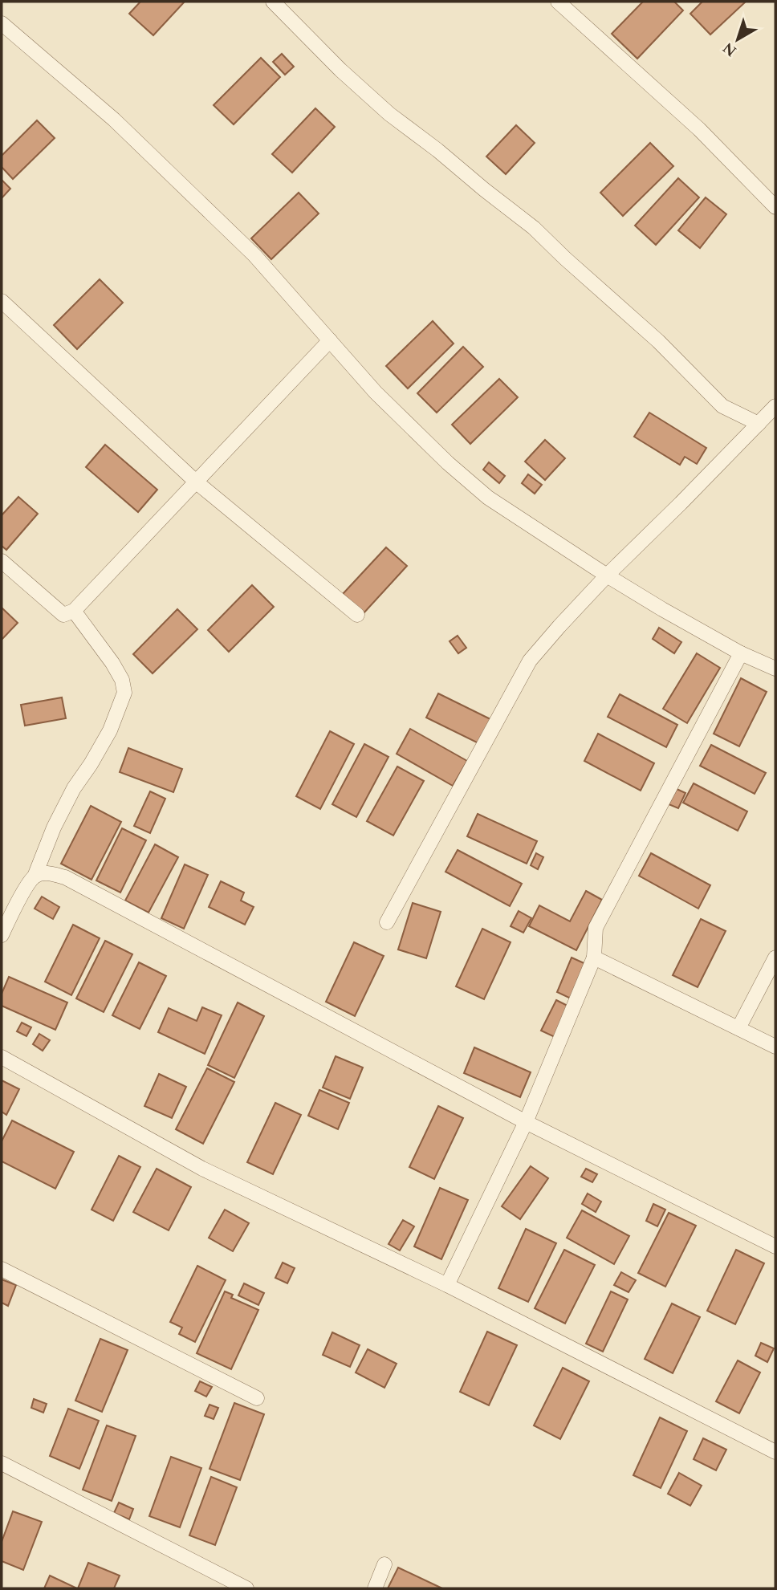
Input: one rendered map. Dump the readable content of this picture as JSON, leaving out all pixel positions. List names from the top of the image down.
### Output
{
  "north": "bottom left"
}
